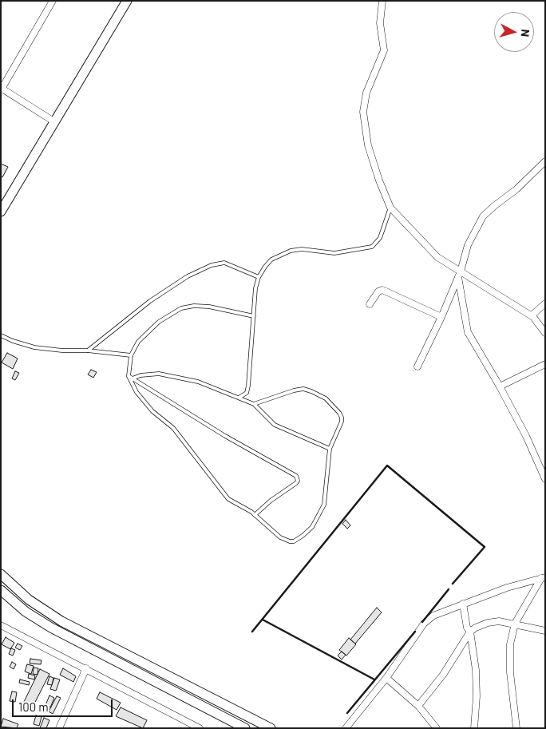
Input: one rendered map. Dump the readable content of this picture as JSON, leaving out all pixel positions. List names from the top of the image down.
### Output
{
  "scale_bar": "100 m",
  "north": "right"
}
